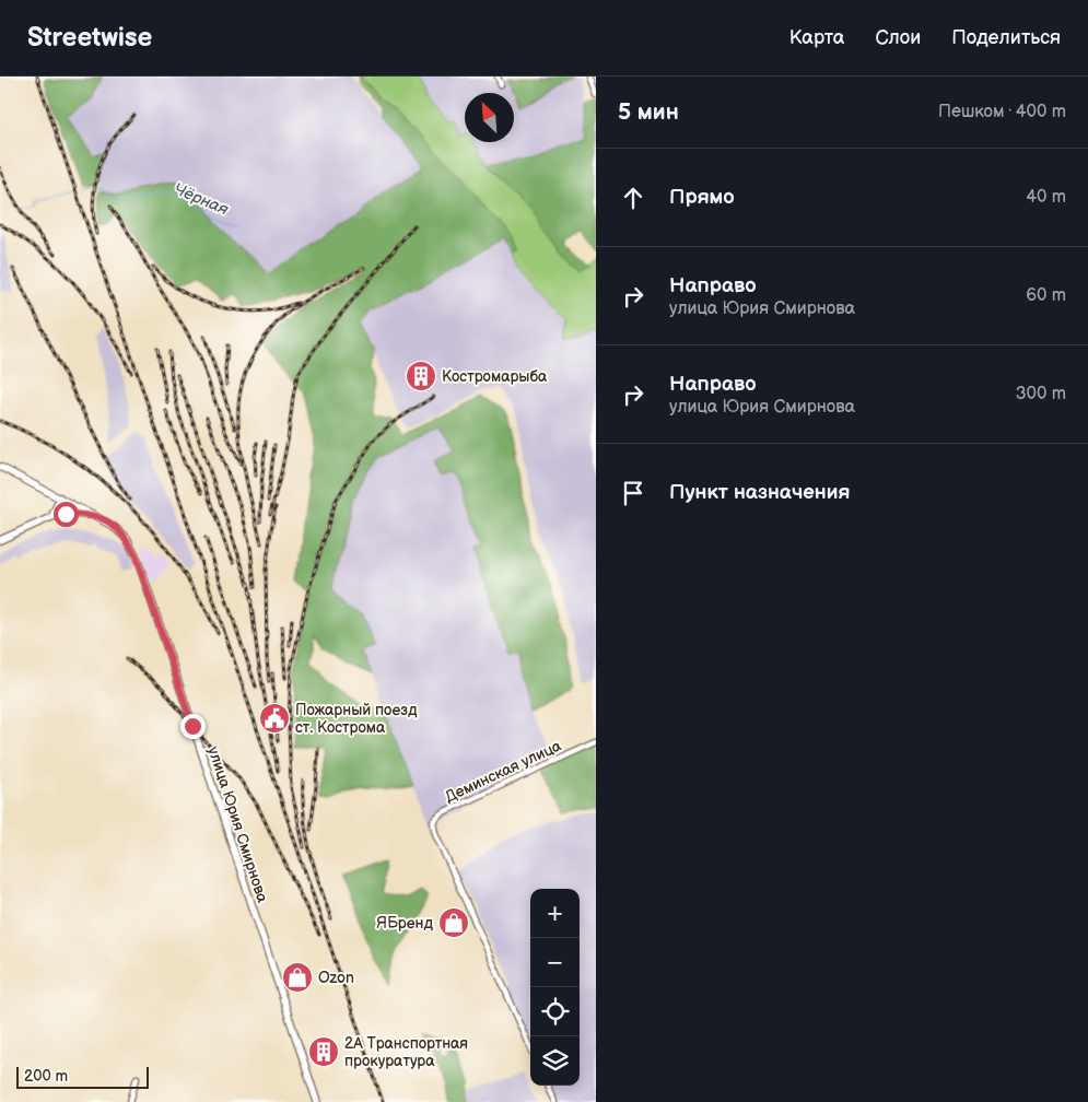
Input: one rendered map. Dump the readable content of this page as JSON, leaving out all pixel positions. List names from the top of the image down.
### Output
{
  "streets": {
    "main road": ["улица Юрия Смирнова"],
    "street": ["Деминская улица"]
  },
  "water": ["Чёрная"],
  "places": {
    "building": ["Костромарыба", "2А Транспортная прокуратура"],
    "public building": ["Пожарный поезд ст. Кострома"],
    "shop": ["ЯБренд", "Ozon"]
  },
  "scale_bar": "200 m",
  "north": "top left",
  "page": {
    "header": "Streetwise",
    "nav": ["Карта", "Слои", "Поделиться"],
    "heading": ["5 мин", "Пешком · 400 m"],
    "list": [
      ["Прямо", "40 m"],
      ["Направо", "улица Юрия Смирнова", "60 m"],
      ["Направо", "улица Юрия Смирнова", "300 m"],
      "Пункт назначения"
    ],
    "map_buttons": ["+", "−"],
    "scale": "200 m"
  }
}
